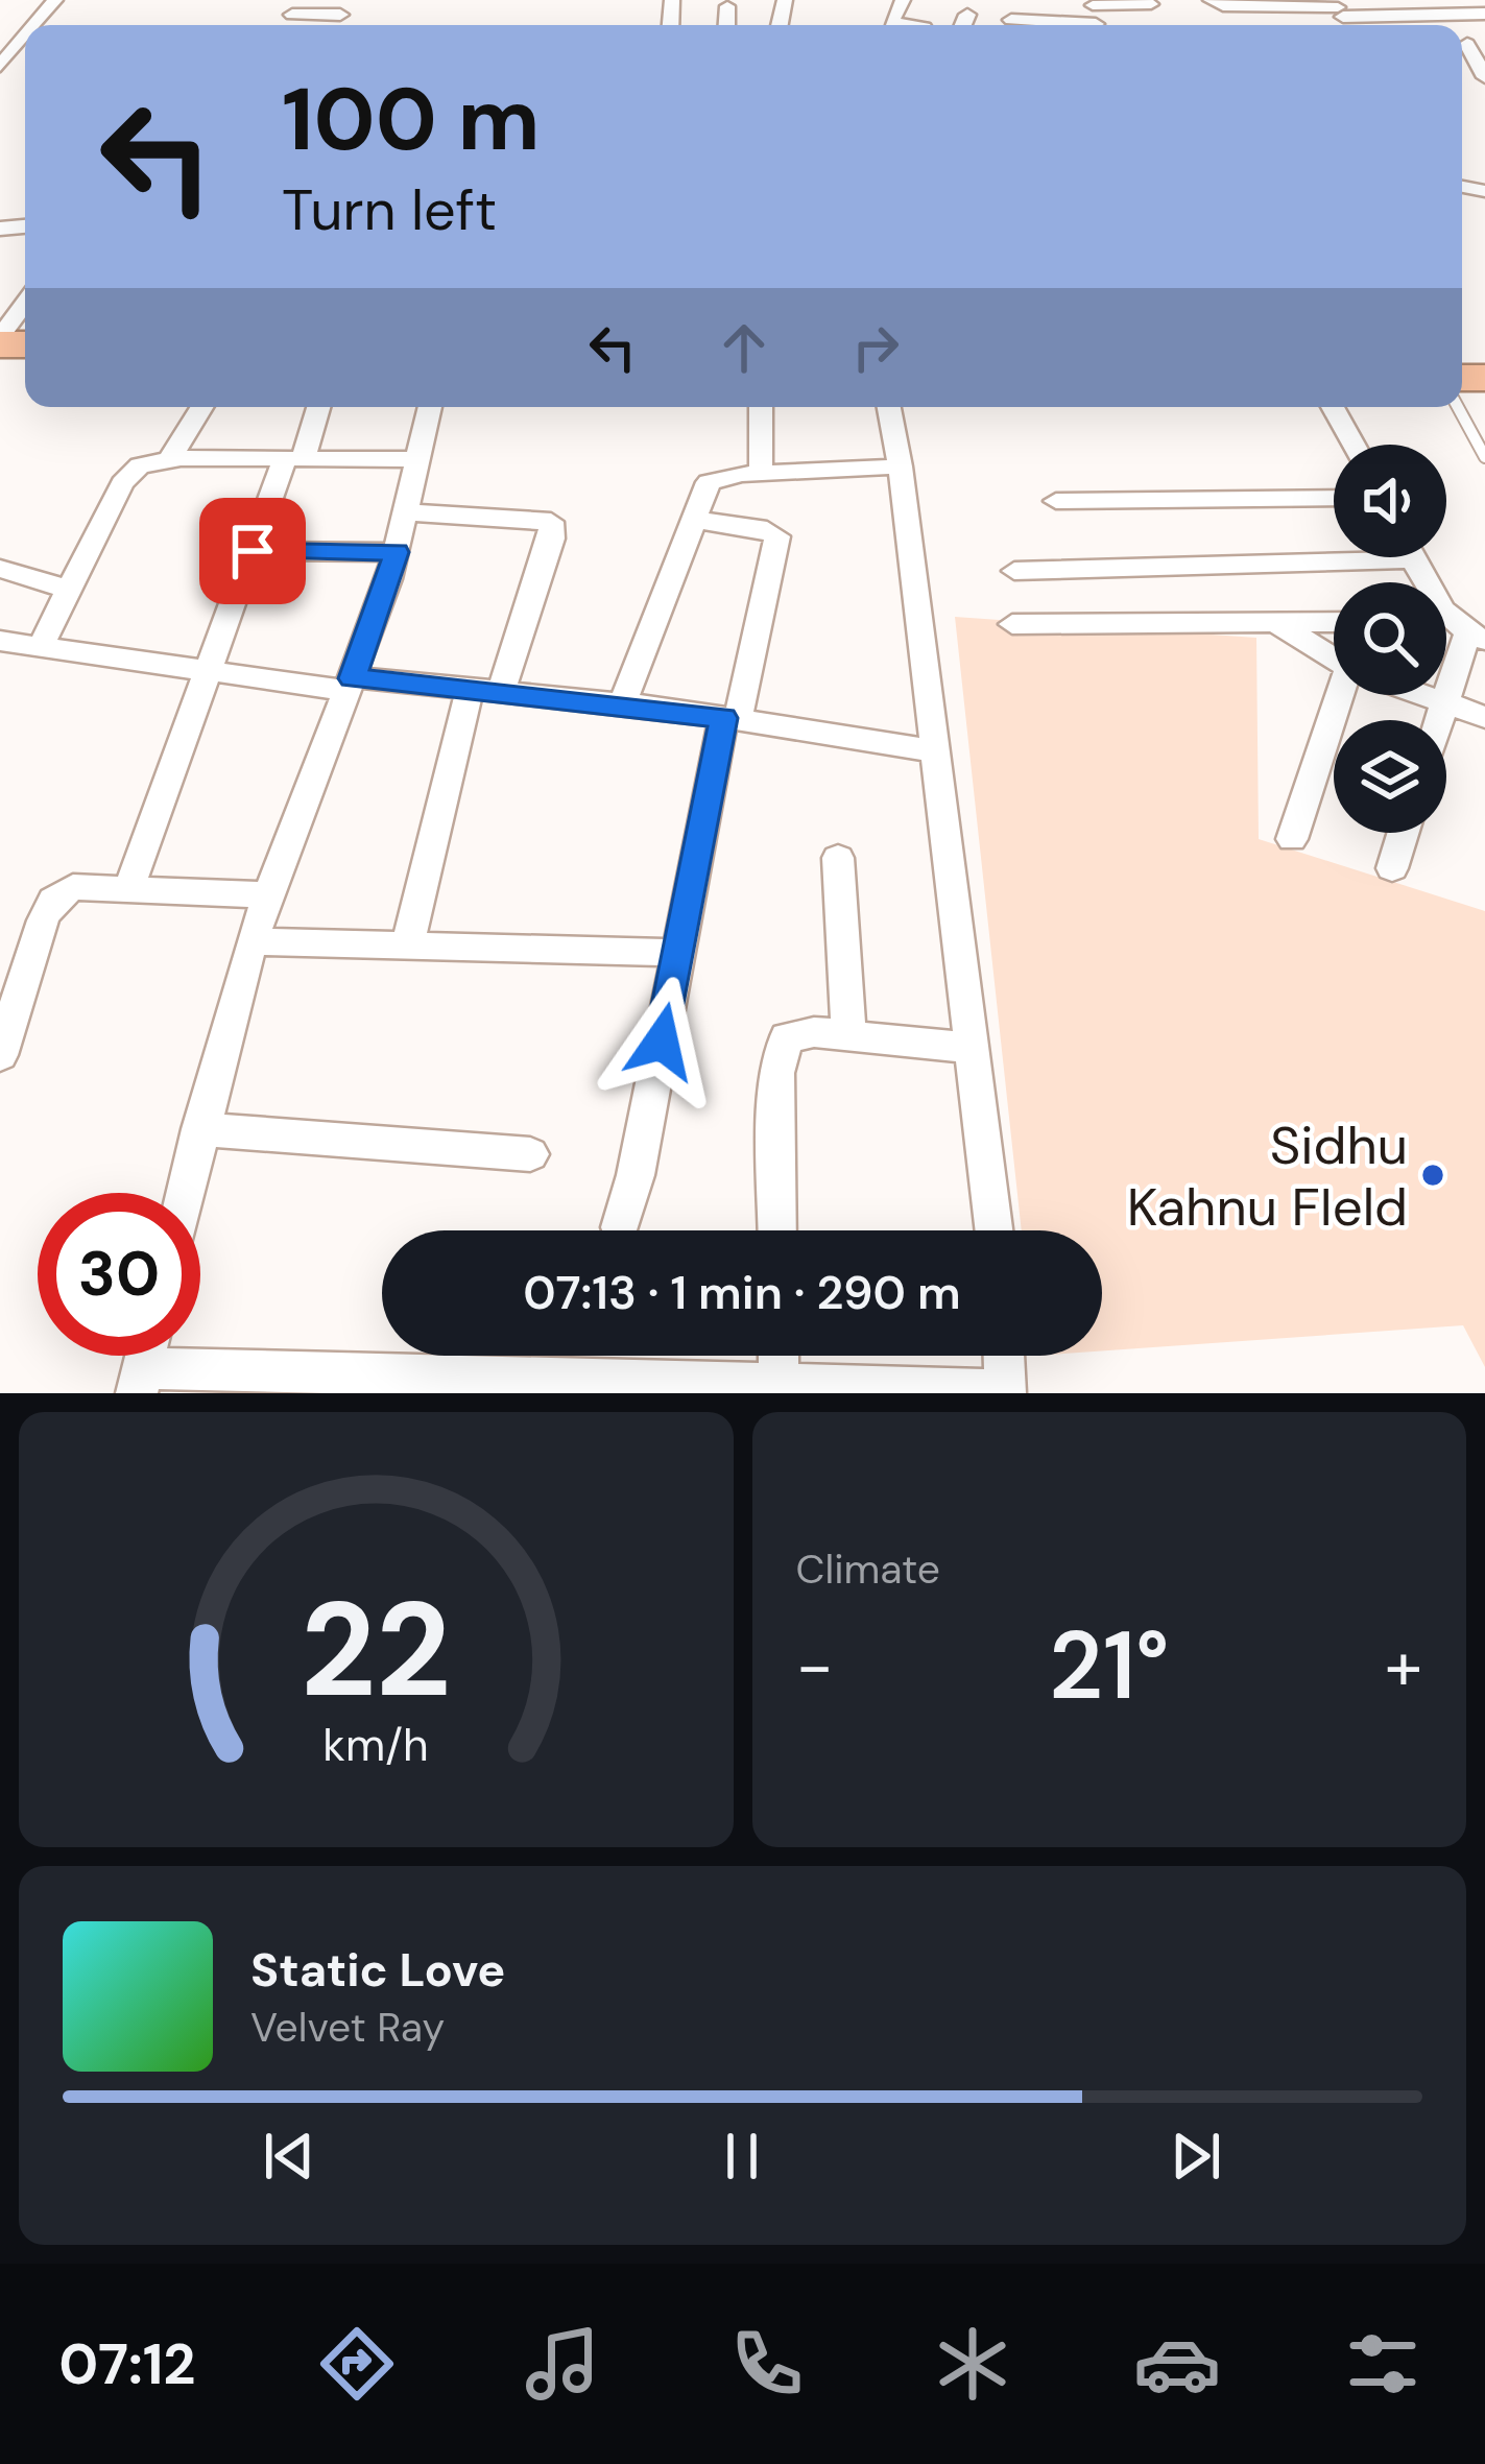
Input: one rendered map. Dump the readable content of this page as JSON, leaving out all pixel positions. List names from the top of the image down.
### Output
{
  "places": ["Sidhu Kahnu FIeld"],
  "page": {
    "turn": ["100 m", "Turn left"],
    "limit": "30",
    "trip": "07:13 · 1 min · 290 m",
    "tile": "Climate",
    "heat": ["−", "21°", "+"],
    "song": ["Static Love", "Velvet Ray"],
    "tabs": "07:12",
    "gauge": ["22", "km/h"]
  }
}
